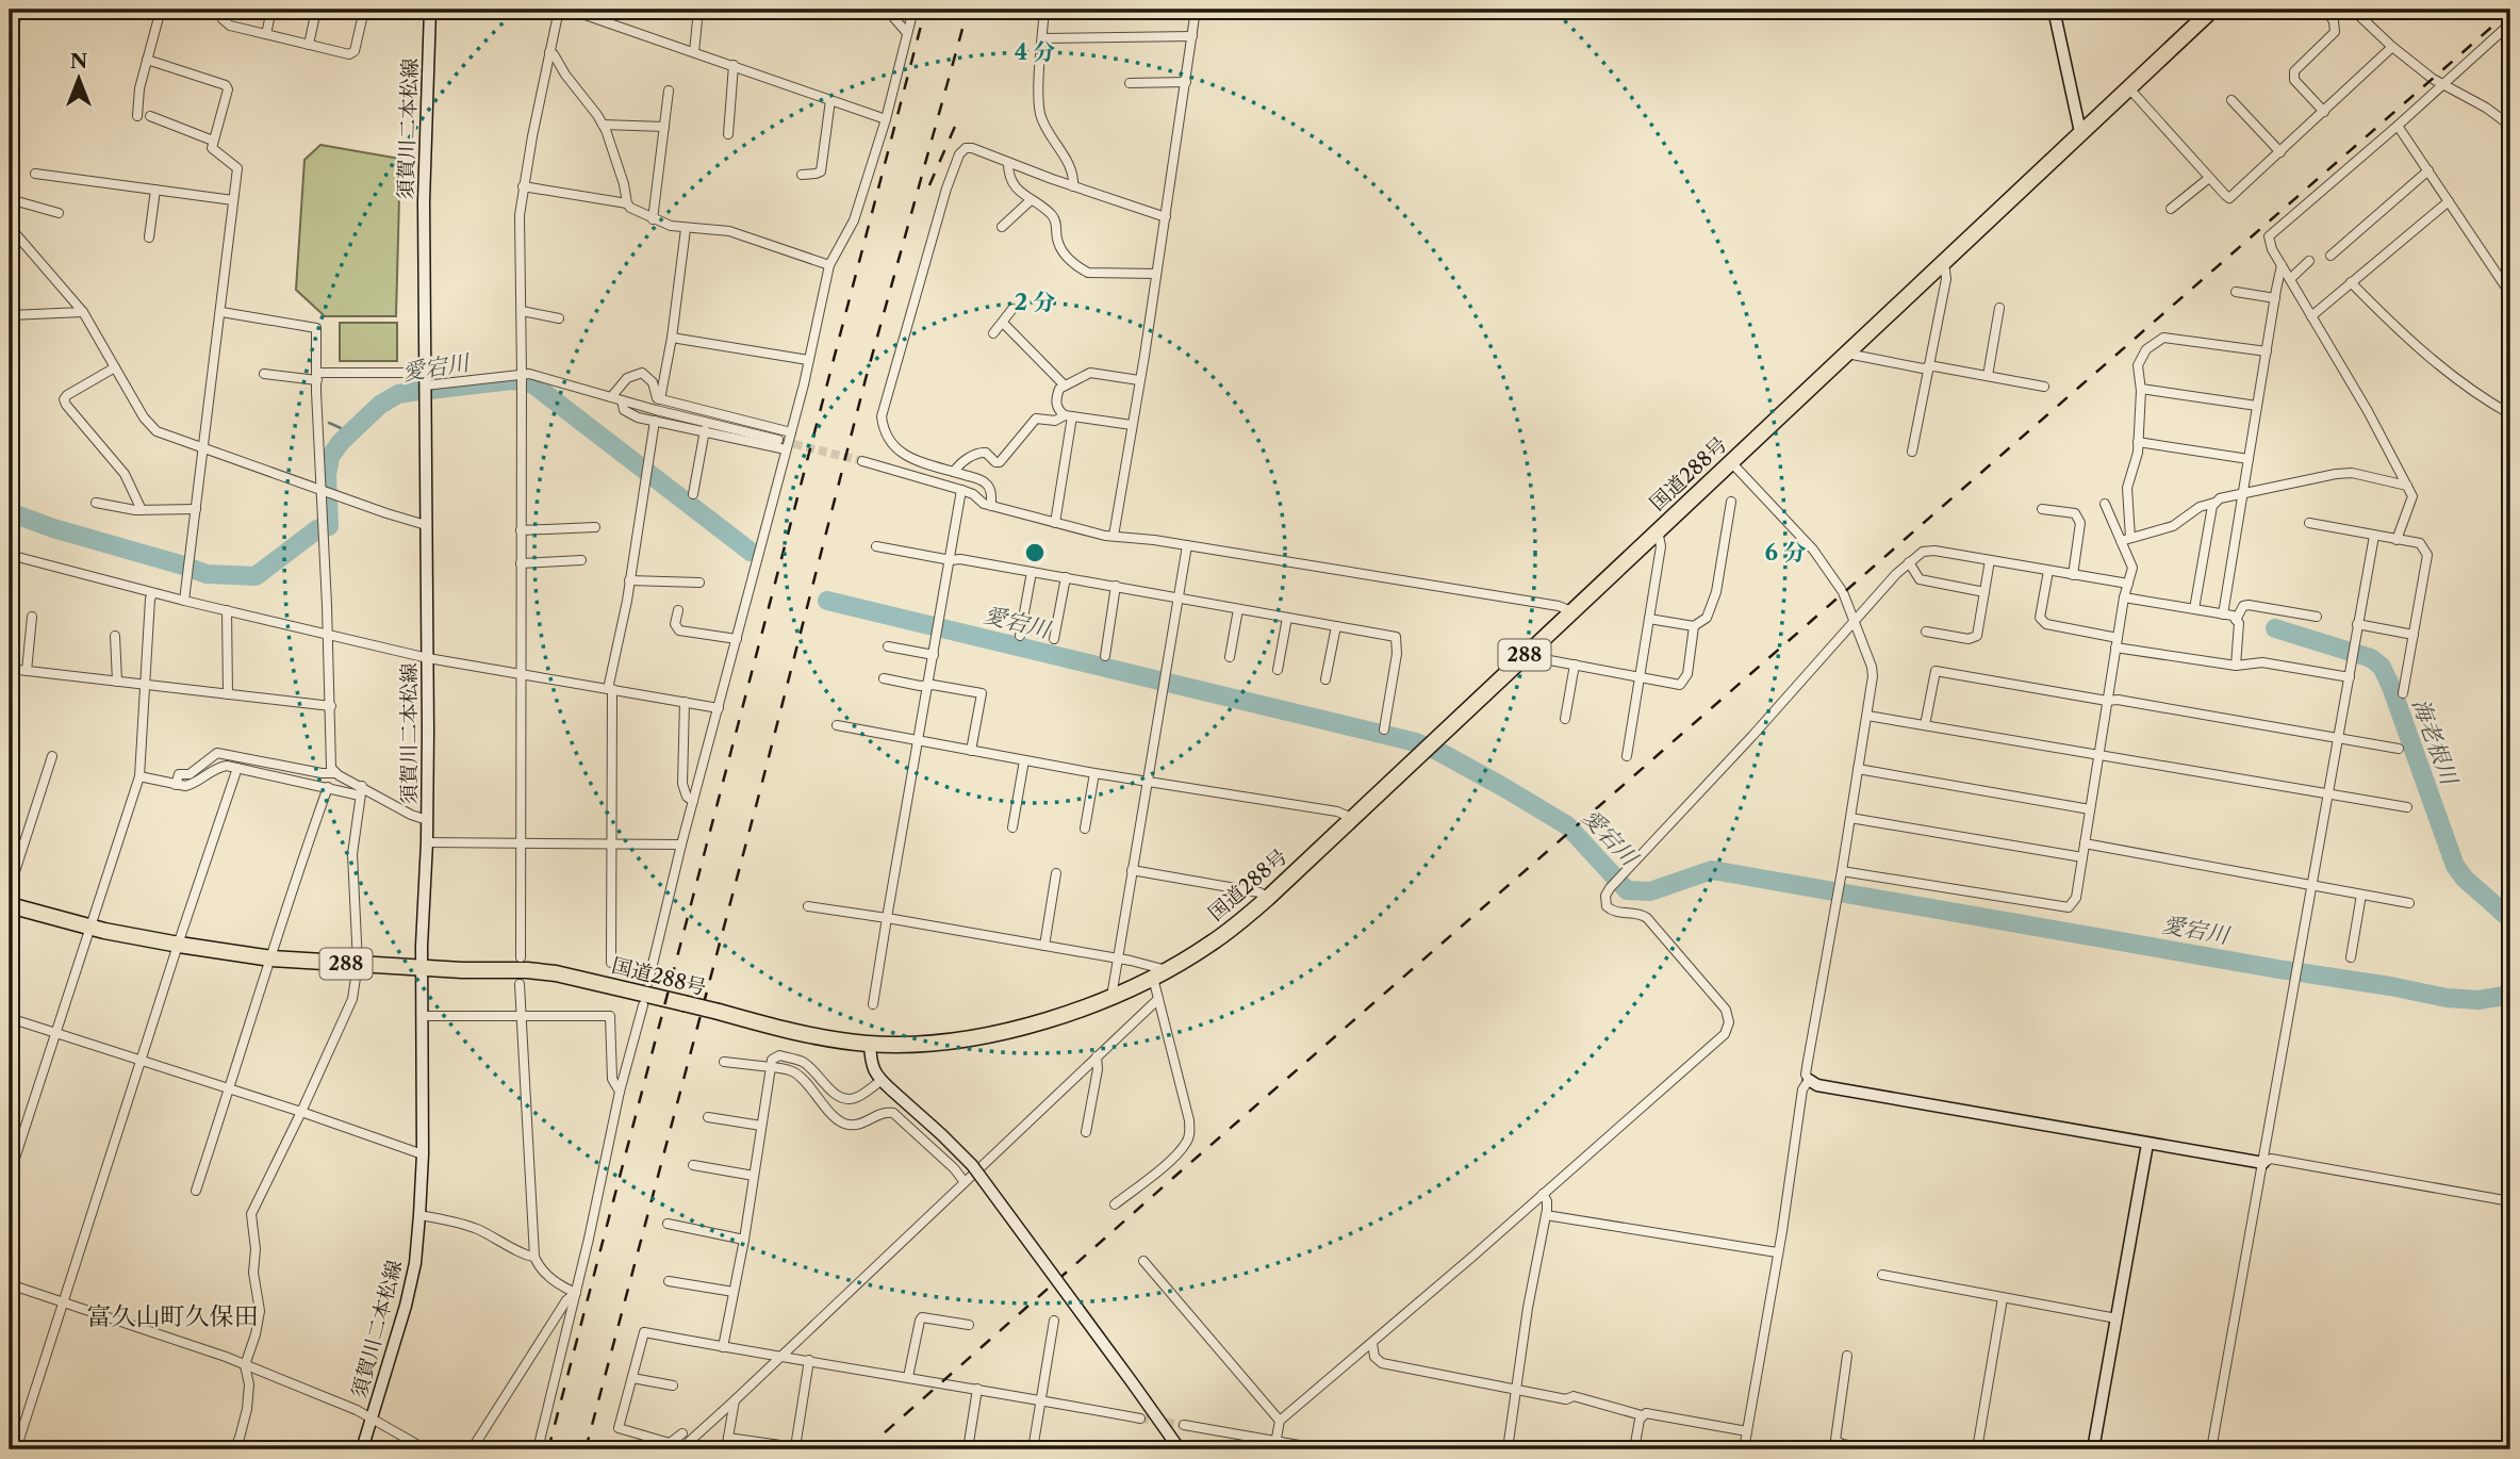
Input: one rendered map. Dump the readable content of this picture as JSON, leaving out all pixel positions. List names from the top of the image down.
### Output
{
  "streets": {
    "highway": ["国道288号", "288"],
    "main road": ["須賀川二本松線"]
  },
  "crossings": [
    ["須賀川二本松線", "国道288号"]
  ],
  "districts": ["富久山町久保田"],
  "water": ["愛宕川", "海老根川"],
  "north": "top",
  "rings": ["4 分", "2 分", "6 分"]
}
